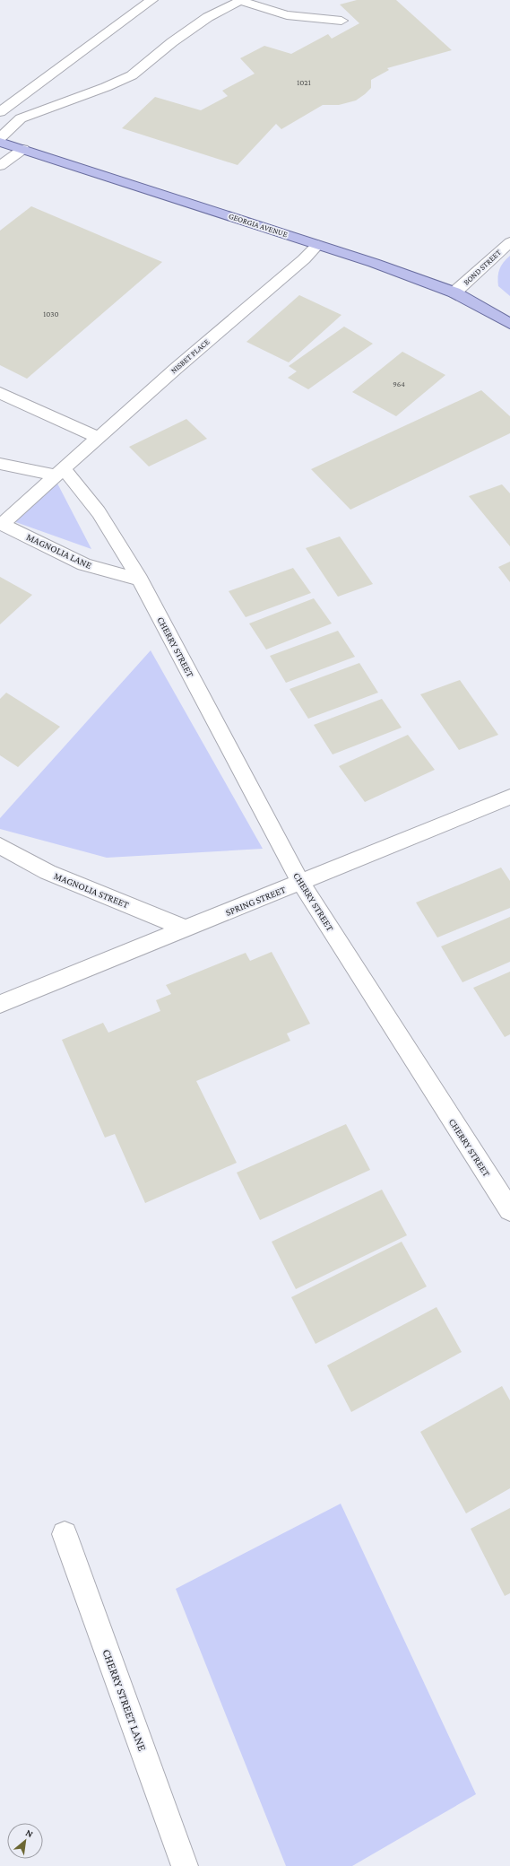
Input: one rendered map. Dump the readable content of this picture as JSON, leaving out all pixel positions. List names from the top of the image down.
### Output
{
  "streets": {
    "main road": ["GEORGIA AVENUE"],
    "street": [
      "BOND STREET",
      "NISBET PLACE",
      "MAGNOLIA LANE",
      "CHERRY STREET",
      "MAGNOLIA STREET",
      "SPRING STREET",
      "CHERRY STREET LANE"
    ]
  },
  "crossings": [
    ["GEORGIA AVENUE", "BOND STREET"],
    ["GEORGIA AVENUE", "NISBET PLACE"],
    ["NISBET PLACE", "MAGNOLIA LANE"],
    ["MAGNOLIA LANE", "CHERRY STREET"],
    ["CHERRY STREET", "SPRING STREET"],
    ["MAGNOLIA STREET", "SPRING STREET"]
  ],
  "house_numbers": ["1021", "1030", "964"],
  "north": "top right"
}
